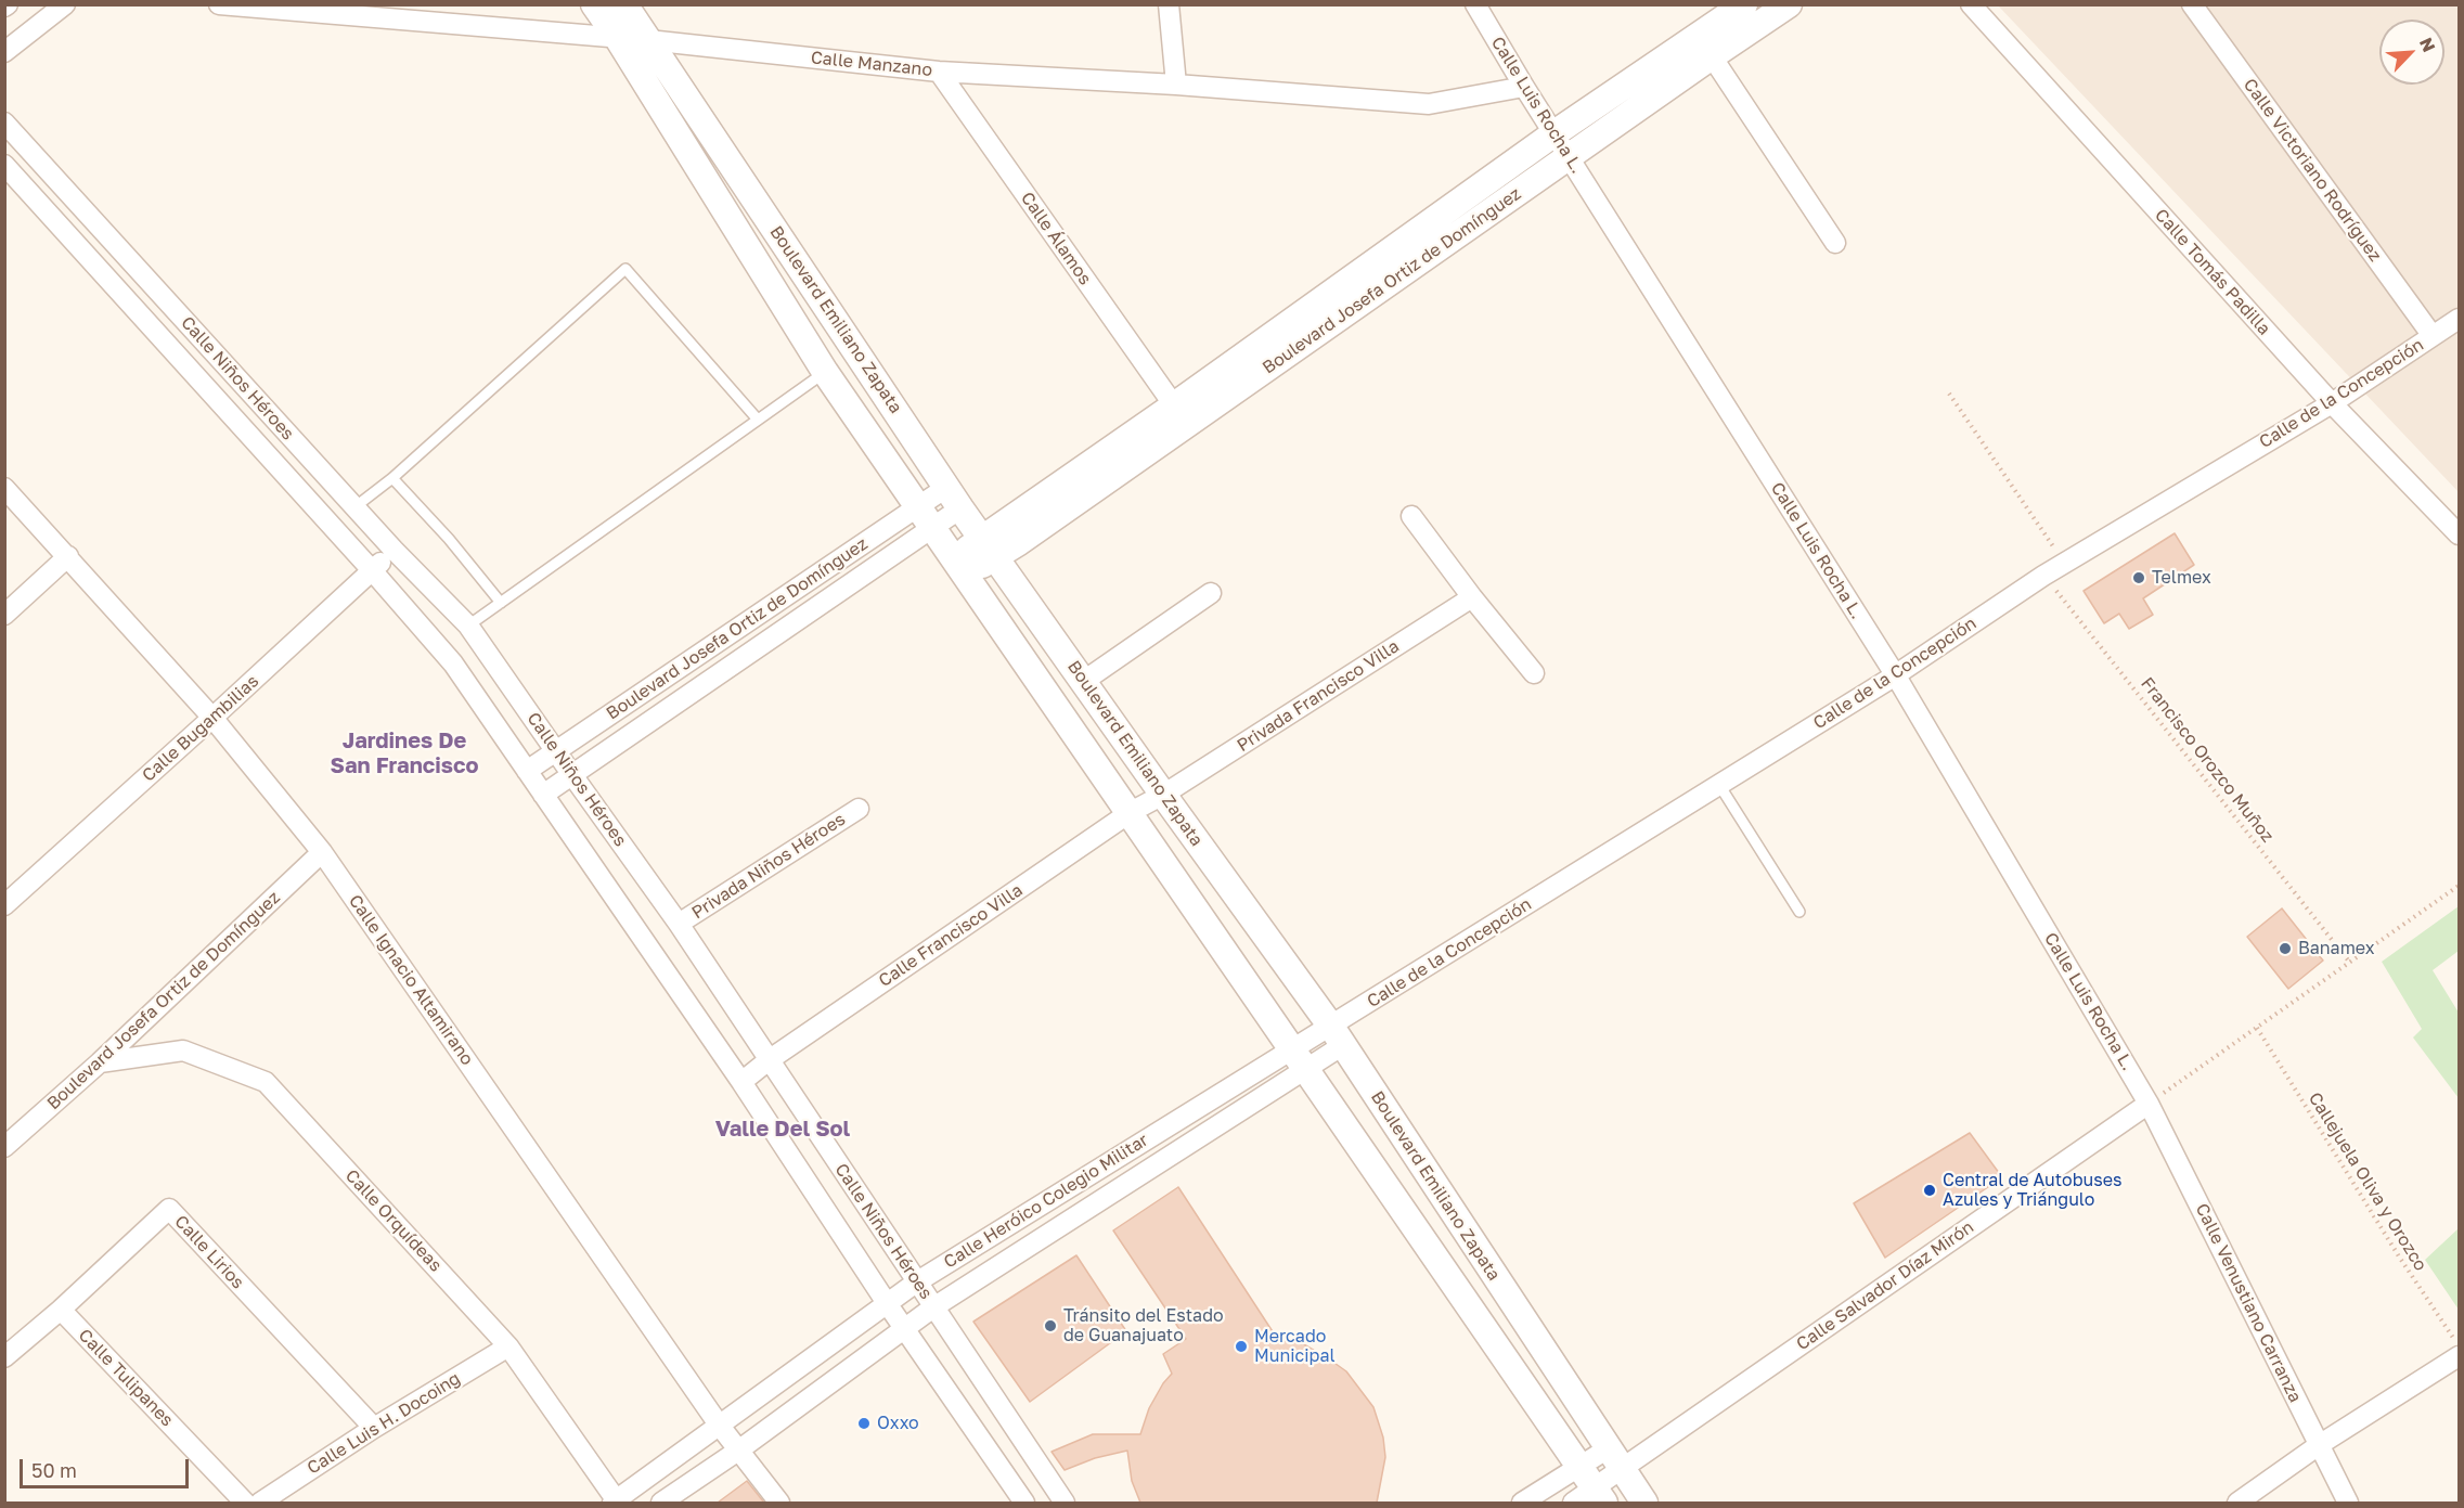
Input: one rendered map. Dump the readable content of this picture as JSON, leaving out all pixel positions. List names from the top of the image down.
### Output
{
  "streets": {
    "street": [
      "Calle Manzano",
      "Calle Luis Rocha L.",
      "Calle Victoriano Rodríguez",
      "Calle Álamos",
      "Calle Tomás Padilla",
      "Boulevard Josefa Ortiz de Domínguez",
      "Boulevard Emiliano Zapata",
      "Calle Niños Héroes",
      "Calle de la Concepción",
      "Privada Francisco Villa",
      "Calle Bugambilias",
      "Privada Niños Héroes",
      "Calle Francisco Villa",
      "Calle Ignacio Altamirano",
      "Calle Heróico Colegio Militar",
      "Calle Orquídeas",
      "Calle Lirios",
      "Calle Salvador Díaz Mirón",
      "Calle Venustiano Carranza",
      "Calle Tulipanes",
      "Calle Luis H. Docoing"
    ],
    "path": ["Francisco Orozco Muñoz", "Callejuela Oliva y Orozco"]
  },
  "crossings": [
    ["Calle Manzano", "Calle Luis Rocha L."],
    ["Calle Manzano", "Calle Álamos"],
    ["Calle Manzano", "Boulevard Emiliano Zapata"],
    ["Calle Luis Rocha L.", "Boulevard Josefa Ortiz de Domínguez"],
    ["Calle Luis Rocha L.", "Calle de la Concepción"],
    ["Calle Luis Rocha L.", "Calle Salvador Díaz Mirón"],
    ["Calle Luis Rocha L.", "Calle Venustiano Carranza"],
    ["Calle Victoriano Rodríguez", "Calle de la Concepción"],
    ["Calle Álamos", "Boulevard Josefa Ortiz de Domínguez"],
    ["Calle Tomás Padilla", "Calle de la Concepción"],
    ["Boulevard Josefa Ortiz de Domínguez", "Boulevard Emiliano Zapata"],
    ["Boulevard Josefa Ortiz de Domínguez", "Calle Niños Héroes"],
    ["Boulevard Josefa Ortiz de Domínguez", "Calle Ignacio Altamirano"],
    ["Boulevard Josefa Ortiz de Domínguez", "Calle Orquídeas"],
    ["Boulevard Emiliano Zapata", "Calle de la Concepción"],
    ["Boulevard Emiliano Zapata", "Privada Francisco Villa"],
    ["Boulevard Emiliano Zapata", "Calle Francisco Villa"],
    ["Boulevard Emiliano Zapata", "Calle Heróico Colegio Militar"],
    ["Boulevard Emiliano Zapata", "Calle Salvador Díaz Mirón"],
    ["Calle Niños Héroes", "Calle Bugambilias"],
    ["Calle Niños Héroes", "Privada Niños Héroes"],
    ["Calle Niños Héroes", "Calle Francisco Villa"],
    ["Calle Niños Héroes", "Calle Heróico Colegio Militar"],
    ["Calle de la Concepción", "Francisco Orozco Muñoz"],
    ["Calle de la Concepción", "Calle Heróico Colegio Militar"],
    ["Privada Francisco Villa", "Calle Francisco Villa"],
    ["Calle Bugambilias", "Calle Ignacio Altamirano"],
    ["Calle Ignacio Altamirano", "Calle Heróico Colegio Militar"],
    ["Calle Heróico Colegio Militar", "Calle Orquídeas"],
    ["Calle Orquídeas", "Calle Luis H. Docoing"],
    ["Calle Lirios", "Calle Tulipanes"],
    ["Calle Lirios", "Calle Luis H. Docoing"],
    ["Calle Salvador Díaz Mirón", "Calle Venustiano Carranza"]
  ],
  "districts": ["Jardines De San Francisco", "Valle Del Sol"],
  "places": [
    "Telmex",
    "Banamex",
    "Central de Autobuses Azules y Triángulo",
    "Tránsito del Estado de Guanajuato",
    "Mercado Municipal",
    "Oxxo"
  ],
  "scale_bar": "50 m",
  "north": "top right"
}
